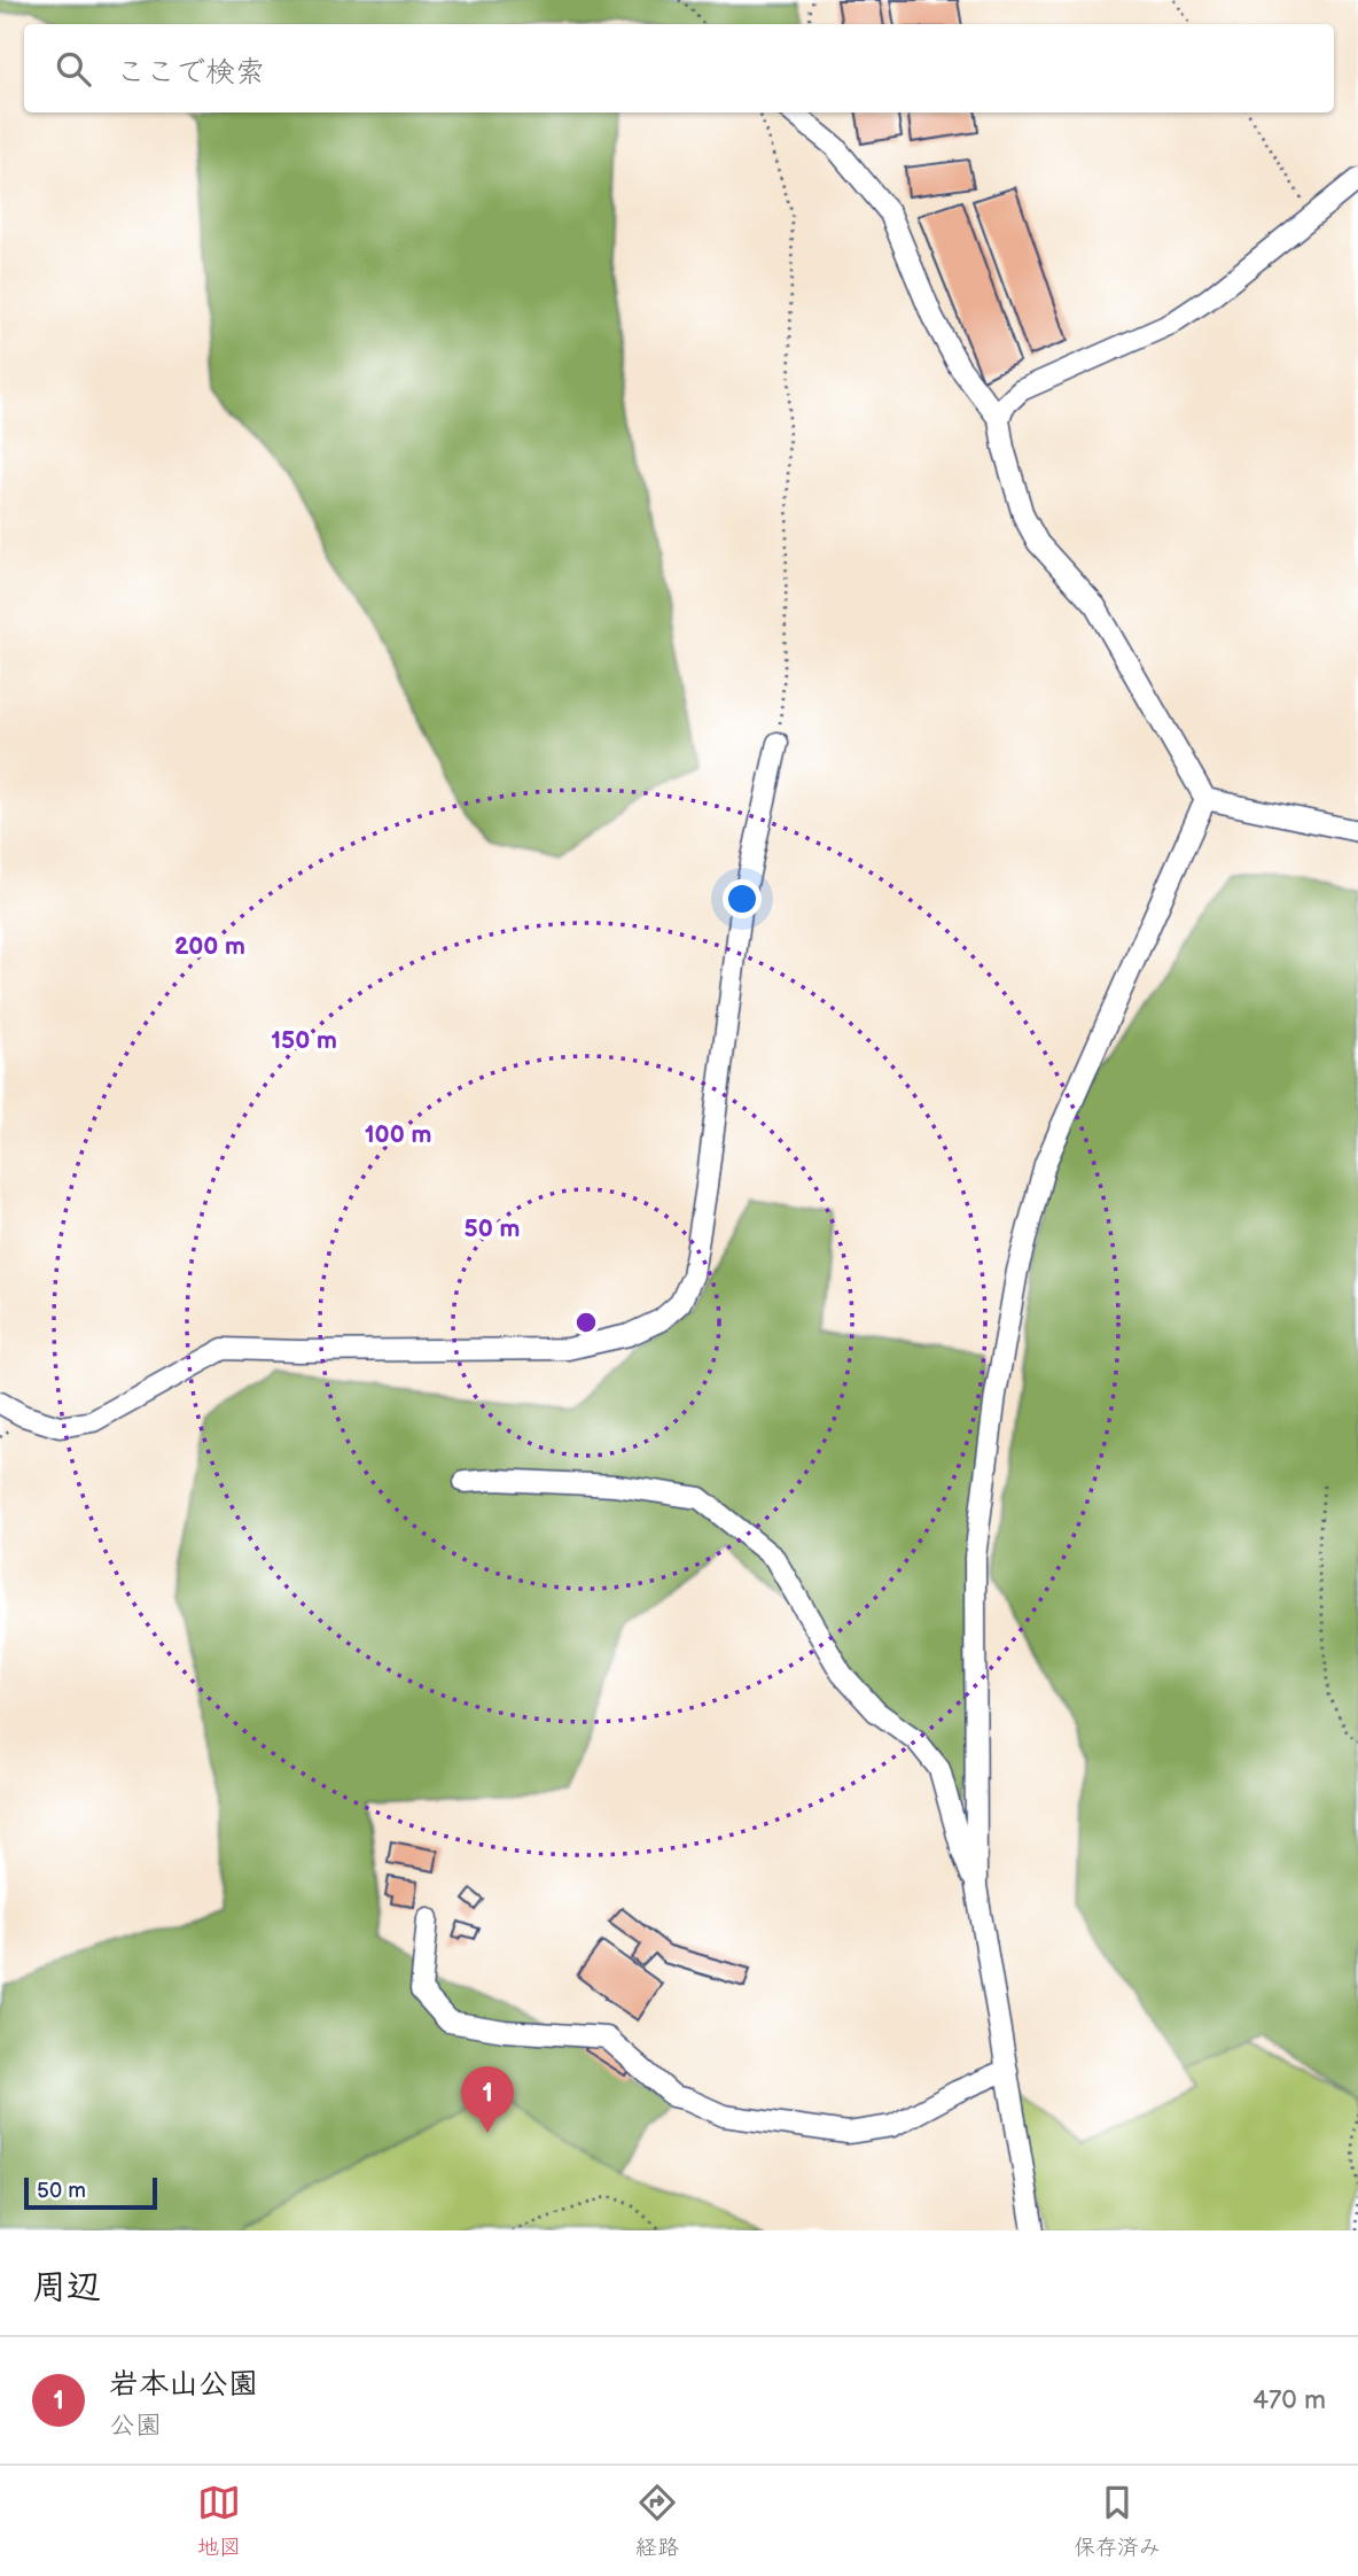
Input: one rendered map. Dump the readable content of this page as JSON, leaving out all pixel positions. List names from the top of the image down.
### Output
{
  "scale_bar": "50 m",
  "page": {
    "search": "ここで検索",
    "pins": "1",
    "scale": "50 m",
    "heading": "周辺",
    "list": [
      {
        "mark": "1",
        "name": "岩本山公園",
        "note": "公園",
        "value": "470 m"
      }
    ],
    "nav": ["地図", "経路", "保存済み"]
  },
  "rings": [
    "200 m",
    "150 m",
    "100 m",
    "50 m"
  ]
}
